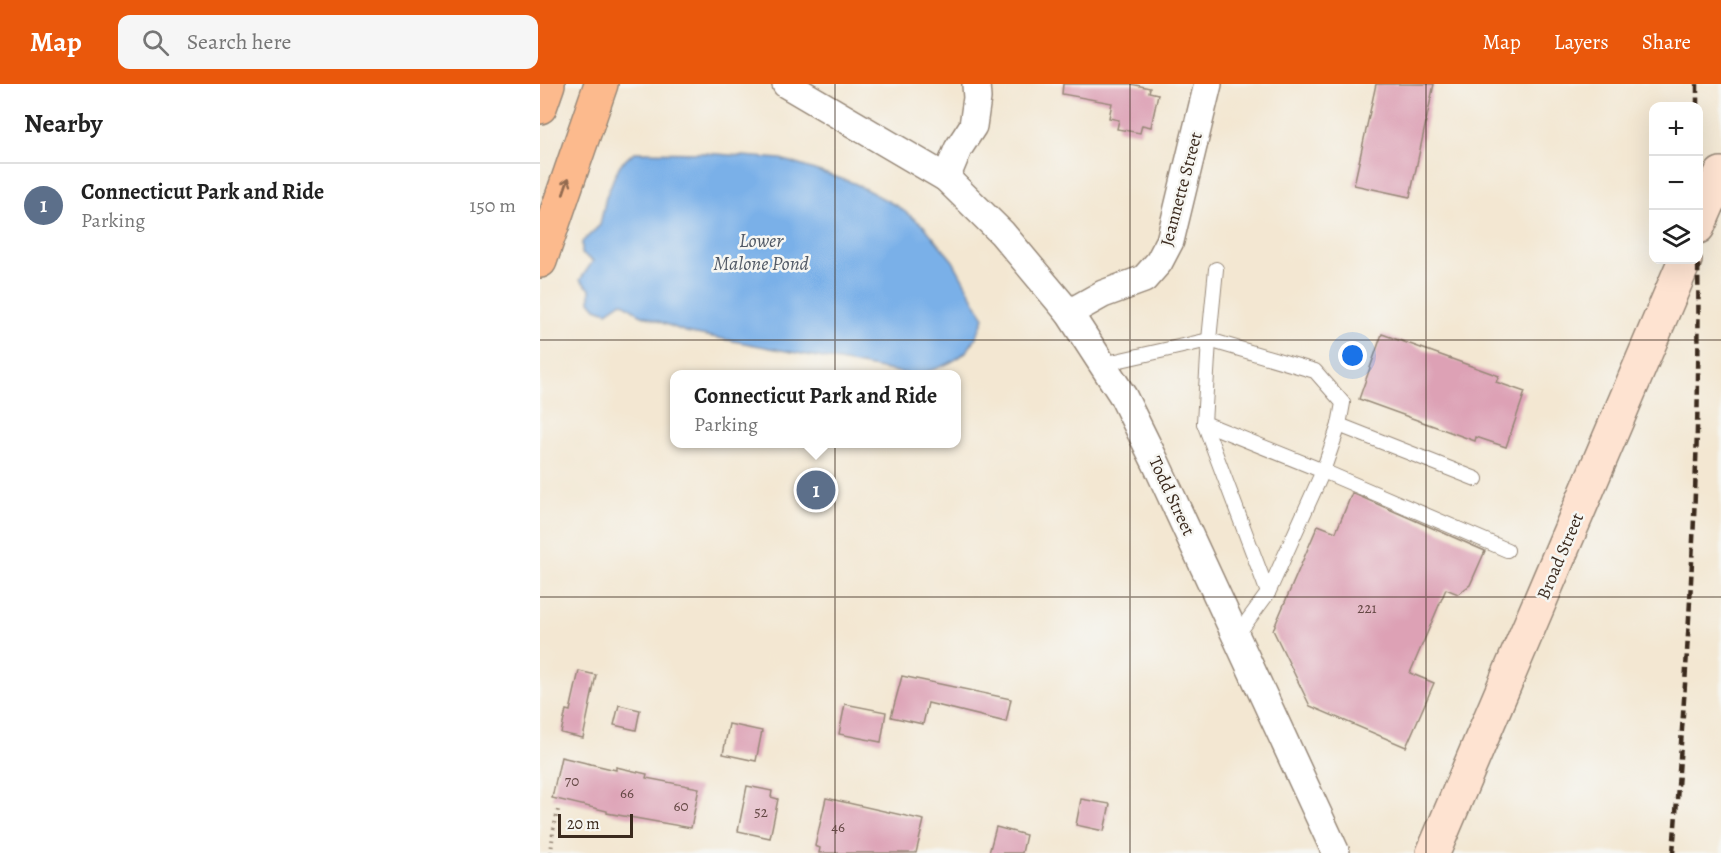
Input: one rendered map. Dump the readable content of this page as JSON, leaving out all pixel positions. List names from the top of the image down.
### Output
{
  "streets": {
    "main road": ["Broad Street"],
    "street": ["Jeannette Street", "Todd Street"]
  },
  "crossings": [
    ["Jeannette Street", "Todd Street"]
  ],
  "water": ["Lower Malone Pond"],
  "house_numbers": [
    "221",
    "70",
    "66",
    "60",
    "52",
    "46"
  ],
  "scale_bar": "20 m",
  "page": {
    "header": "Map",
    "search": "Search here",
    "nav": ["Map", "Layers", "Share"],
    "heading": "Nearby",
    "map_buttons": ["+", "−"],
    "list": [
      {
        "mark": "1",
        "name": "Connecticut Park and Ride",
        "note": "Parking",
        "value": "150 m"
      }
    ],
    "popup": ["Connecticut Park and Ride", "Parking"],
    "pins": "1",
    "scale": "20 m"
  }
}
